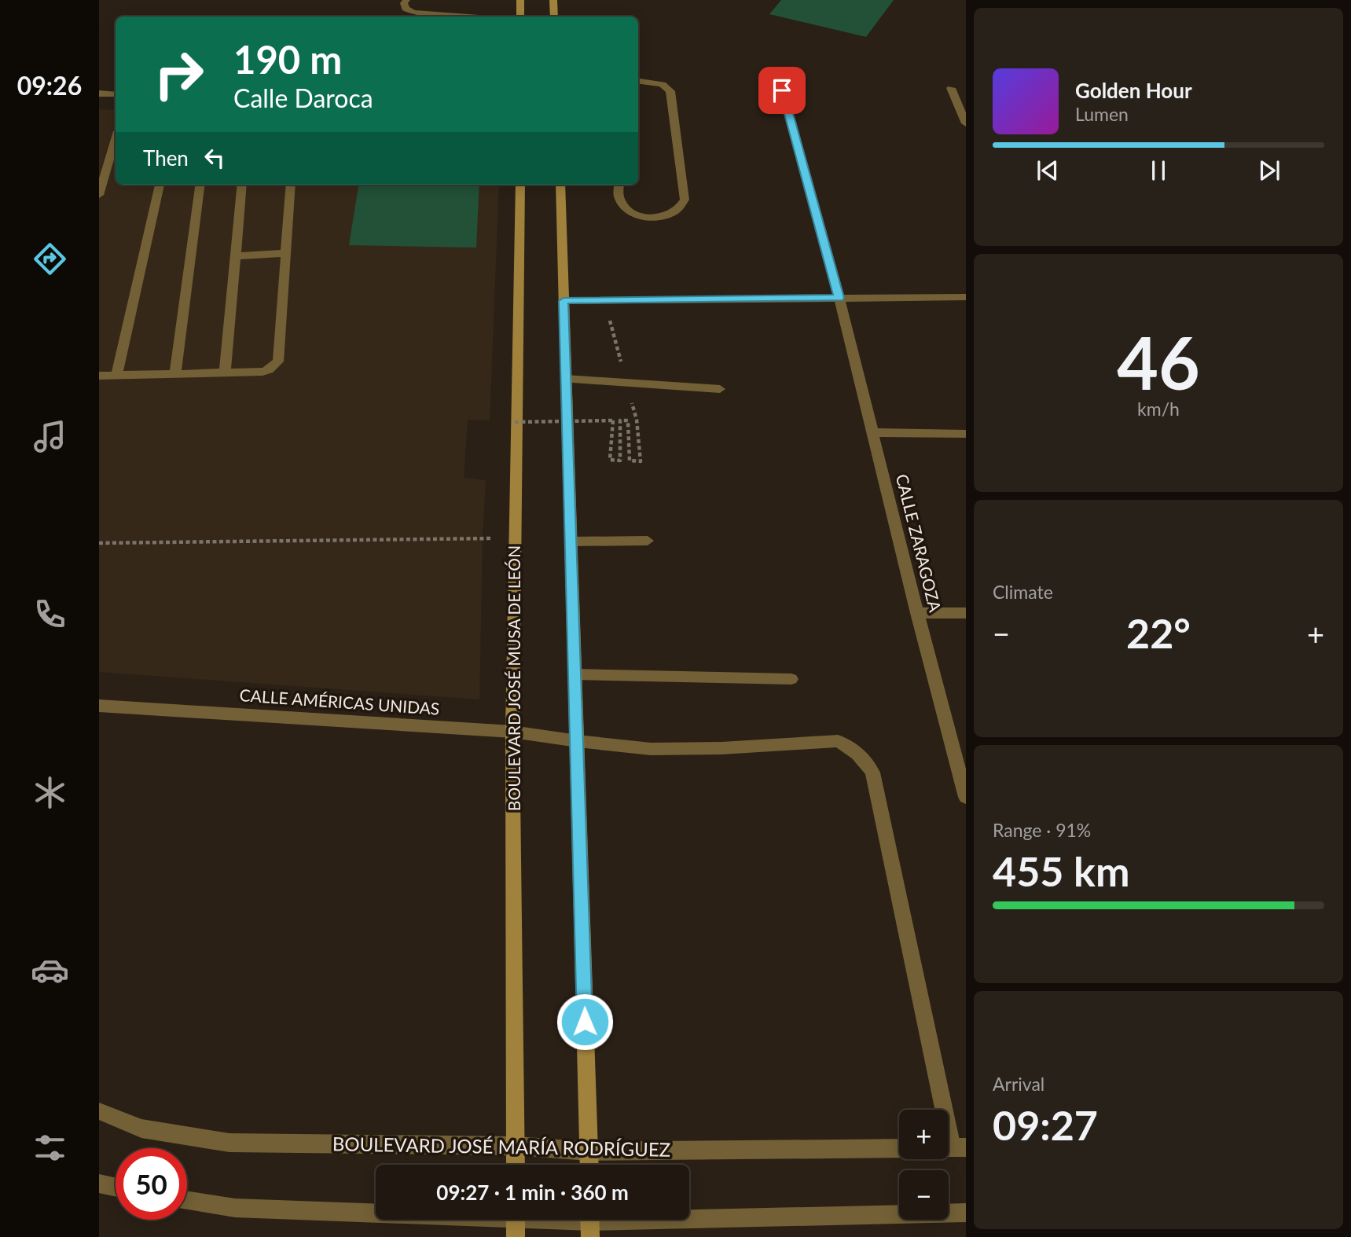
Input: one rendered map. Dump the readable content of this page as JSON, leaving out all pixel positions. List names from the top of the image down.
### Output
{
  "streets": {
    "main road": ["BOULEVARD JOSÉ MUSA DE LEÓN"],
    "street": ["CALLE ZARAGOZA", "CALLE AMÉRICAS UNIDAS", "BOULEVARD JOSÉ MARÍA RODRÍGUEZ"]
  },
  "crossings": [
    ["BOULEVARD JOSÉ MUSA DE LEÓN", "CALLE AMÉRICAS UNIDAS"],
    ["BOULEVARD JOSÉ MUSA DE LEÓN", "BOULEVARD JOSÉ MARÍA RODRÍGUEZ"]
  ],
  "page": {
    "tabs": "09:26",
    "turn": ["190 m", "Calle Daroca"],
    "song": ["Golden Hour", "Lumen"],
    "then": "Then",
    "tile": [
      ["46", "km/h"],
      "Climate",
      ["Range · 91%", "455 km"],
      ["Arrival", "09:27"]
    ],
    "heat": ["−", "22°", "+"],
    "map_buttons": ["+", "−"],
    "limit": "50",
    "trip": "09:27 · 1 min · 360 m"
  }
}
